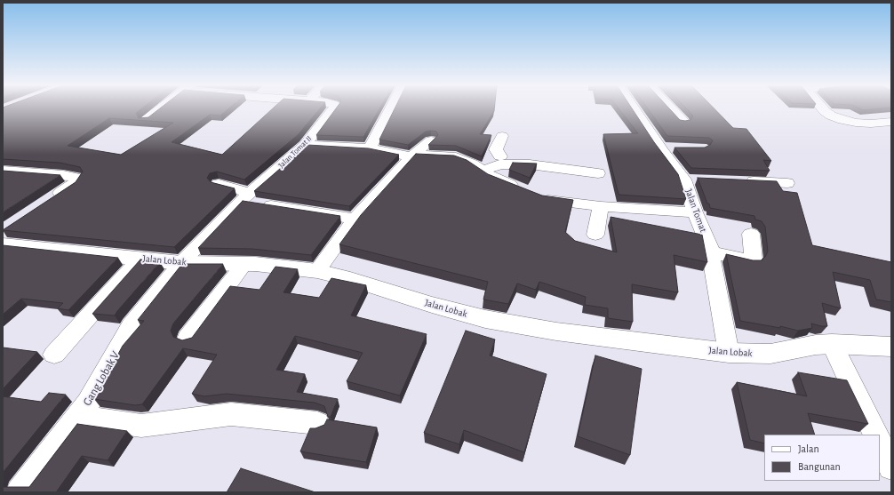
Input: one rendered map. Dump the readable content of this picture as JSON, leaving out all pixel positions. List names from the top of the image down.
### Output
{
  "streets": {
    "street": [
      "Jalan Tomat II",
      "Jalan Tomat",
      "Jalan Lobak",
      "Gang Lobak V"
    ]
  },
  "crossings": [
    ["Jalan Tomat II", "Jalan Lobak"],
    ["Jalan Tomat II", "Gang Lobak V"],
    ["Jalan Tomat", "Jalan Lobak"],
    ["Jalan Lobak", "Gang Lobak V"]
  ],
  "legend": ["Jalan", "Bangunan"]
}
